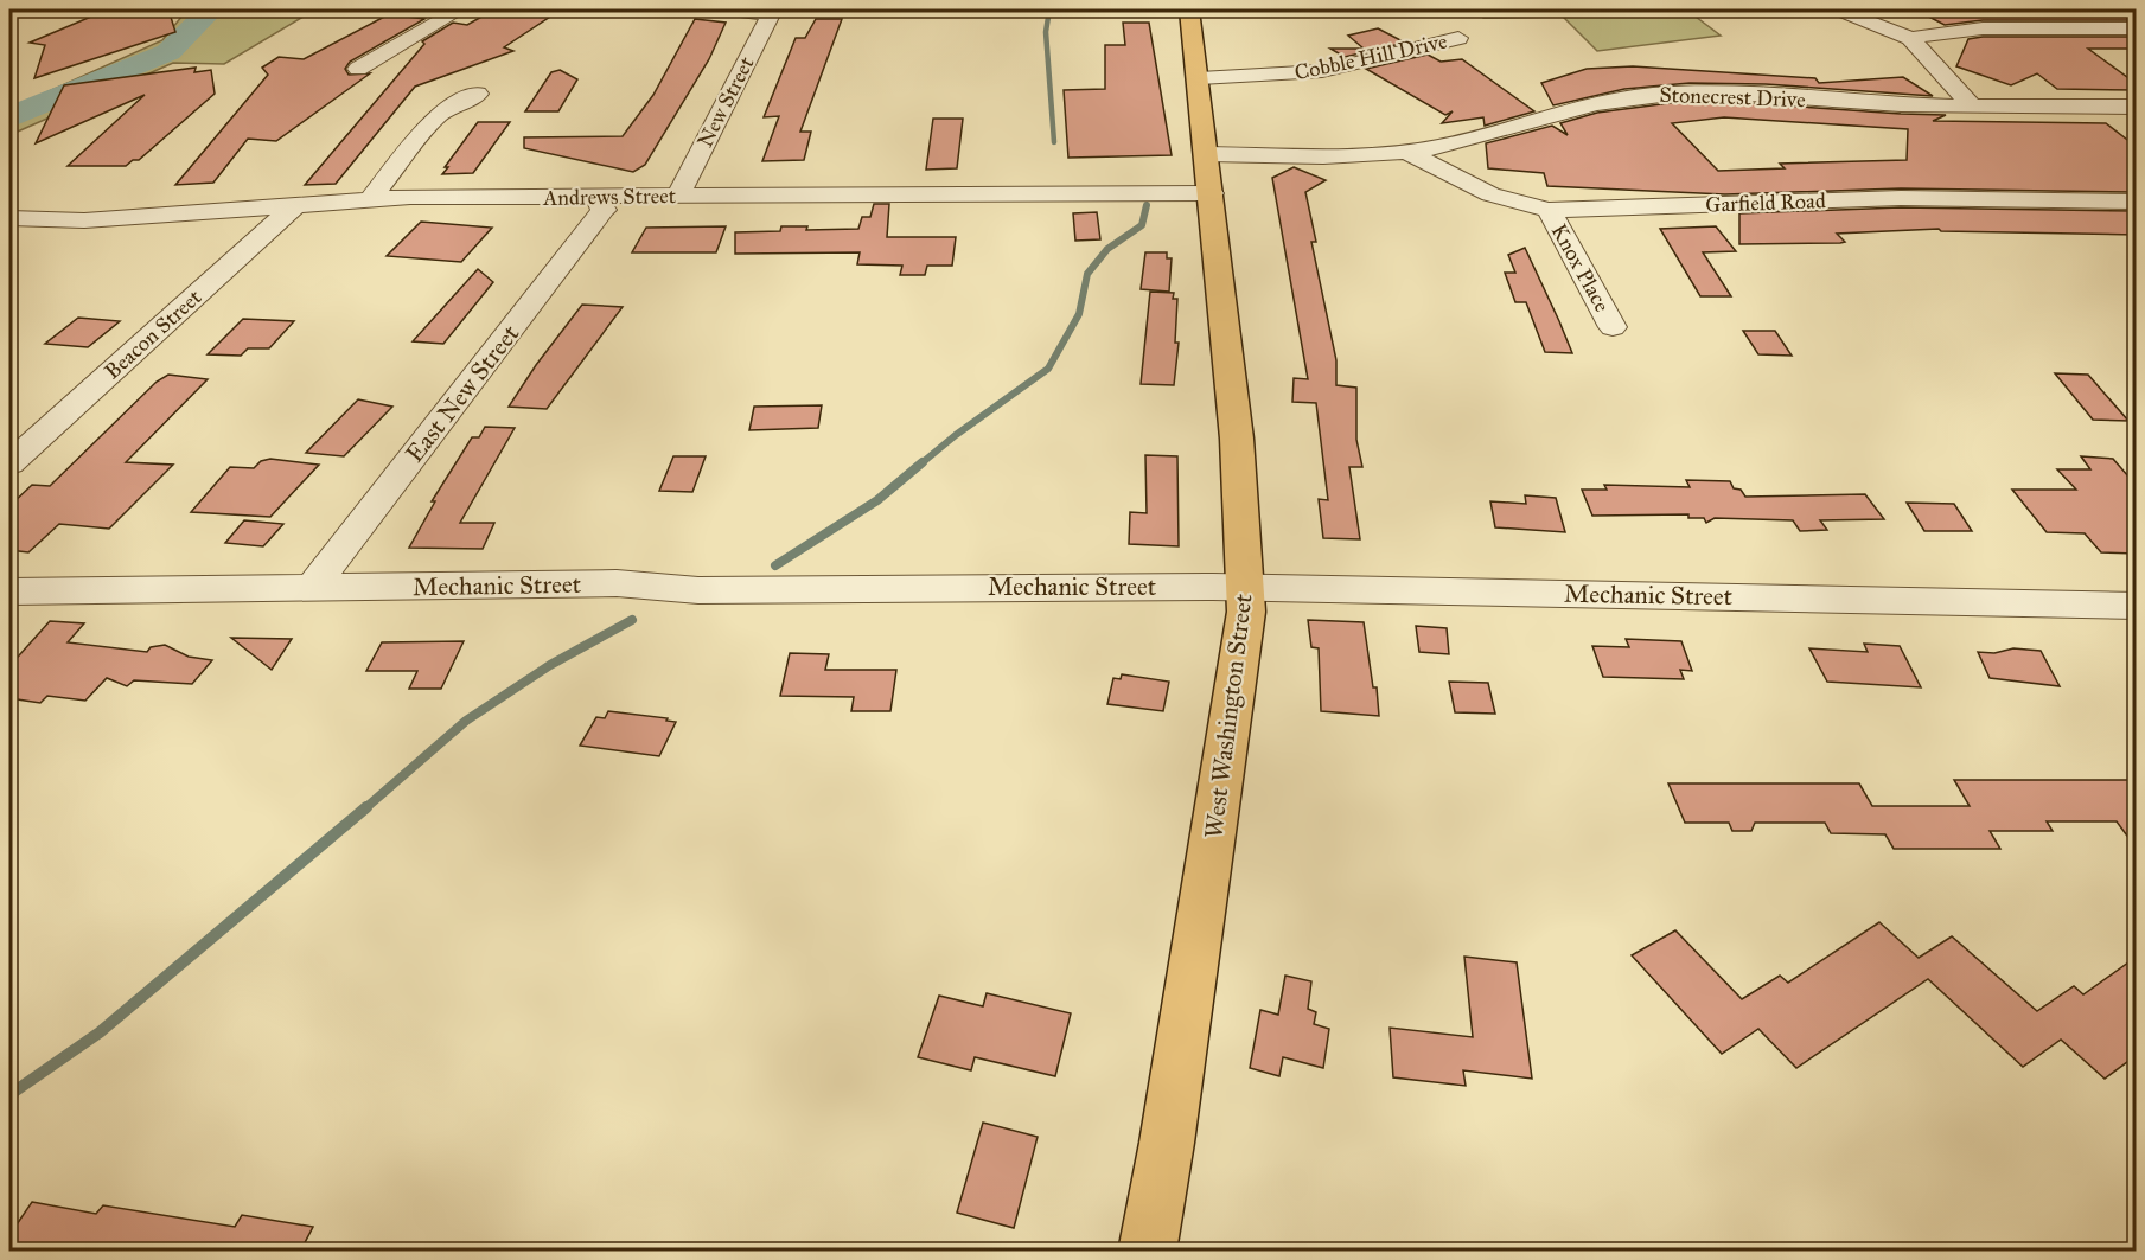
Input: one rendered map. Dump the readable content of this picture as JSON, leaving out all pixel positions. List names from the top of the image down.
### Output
{
  "streets": {
    "main road": ["West Washington Street"],
    "street": [
      "Cobble Hill Drive",
      "Stonecrest Drive",
      "New Street",
      "Andrews Street",
      "Garfield Road",
      "Knox Place",
      "Beacon Street",
      "East New Street",
      "Mechanic Street"
    ]
  },
  "crossings": [
    ["Cobble Hill Drive", "West Washington Street"],
    ["Stonecrest Drive", "Garfield Road"],
    ["Stonecrest Drive", "West Washington Street"],
    ["New Street", "Andrews Street"],
    ["Andrews Street", "Beacon Street"],
    ["Andrews Street", "East New Street"],
    ["Andrews Street", "West Washington Street"],
    ["Garfield Road", "Knox Place"],
    ["East New Street", "Mechanic Street"],
    ["Mechanic Street", "West Washington Street"]
  ]
}
